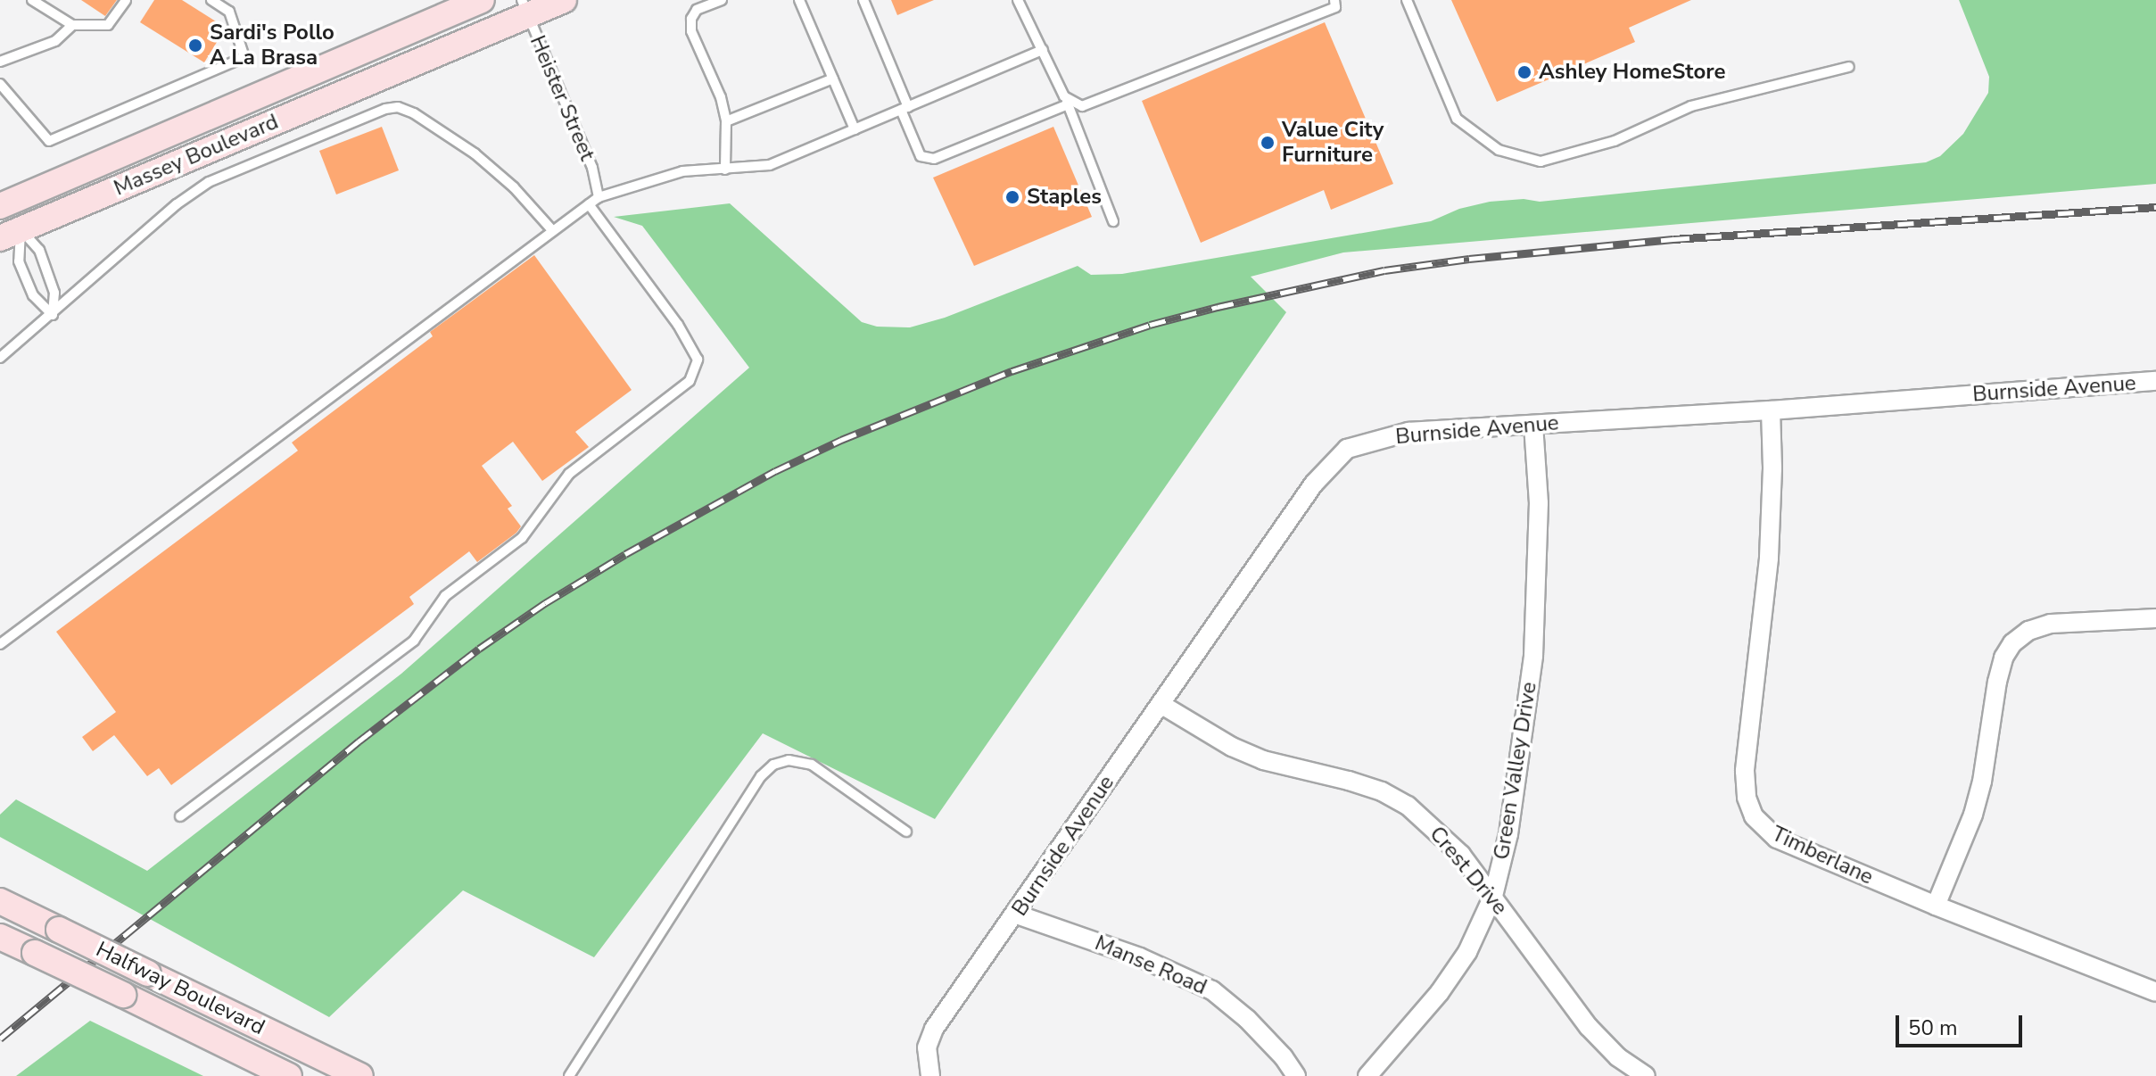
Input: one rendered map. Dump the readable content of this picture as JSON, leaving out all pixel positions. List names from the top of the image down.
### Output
{
  "streets": {
    "main road": ["Massey Boulevard", "Halfway Boulevard"],
    "street": [
      "Burnside Avenue",
      "Green Valley Drive",
      "Timberlane",
      "Crest Drive",
      "Manse Road"
    ],
    "lane": ["Heister Street"]
  },
  "crossings": [
    ["Heister Street", "Massey Boulevard"],
    ["Burnside Avenue", "Green Valley Drive"],
    ["Burnside Avenue", "Timberlane"],
    ["Burnside Avenue", "Crest Drive"],
    ["Burnside Avenue", "Manse Road"],
    ["Green Valley Drive", "Crest Drive"]
  ],
  "places": [
    "Sardi's Pollo A La Brasa",
    "Ashley HomeStore",
    "Value City Furniture",
    "Staples"
  ],
  "scale_bar": "50 m"
}
